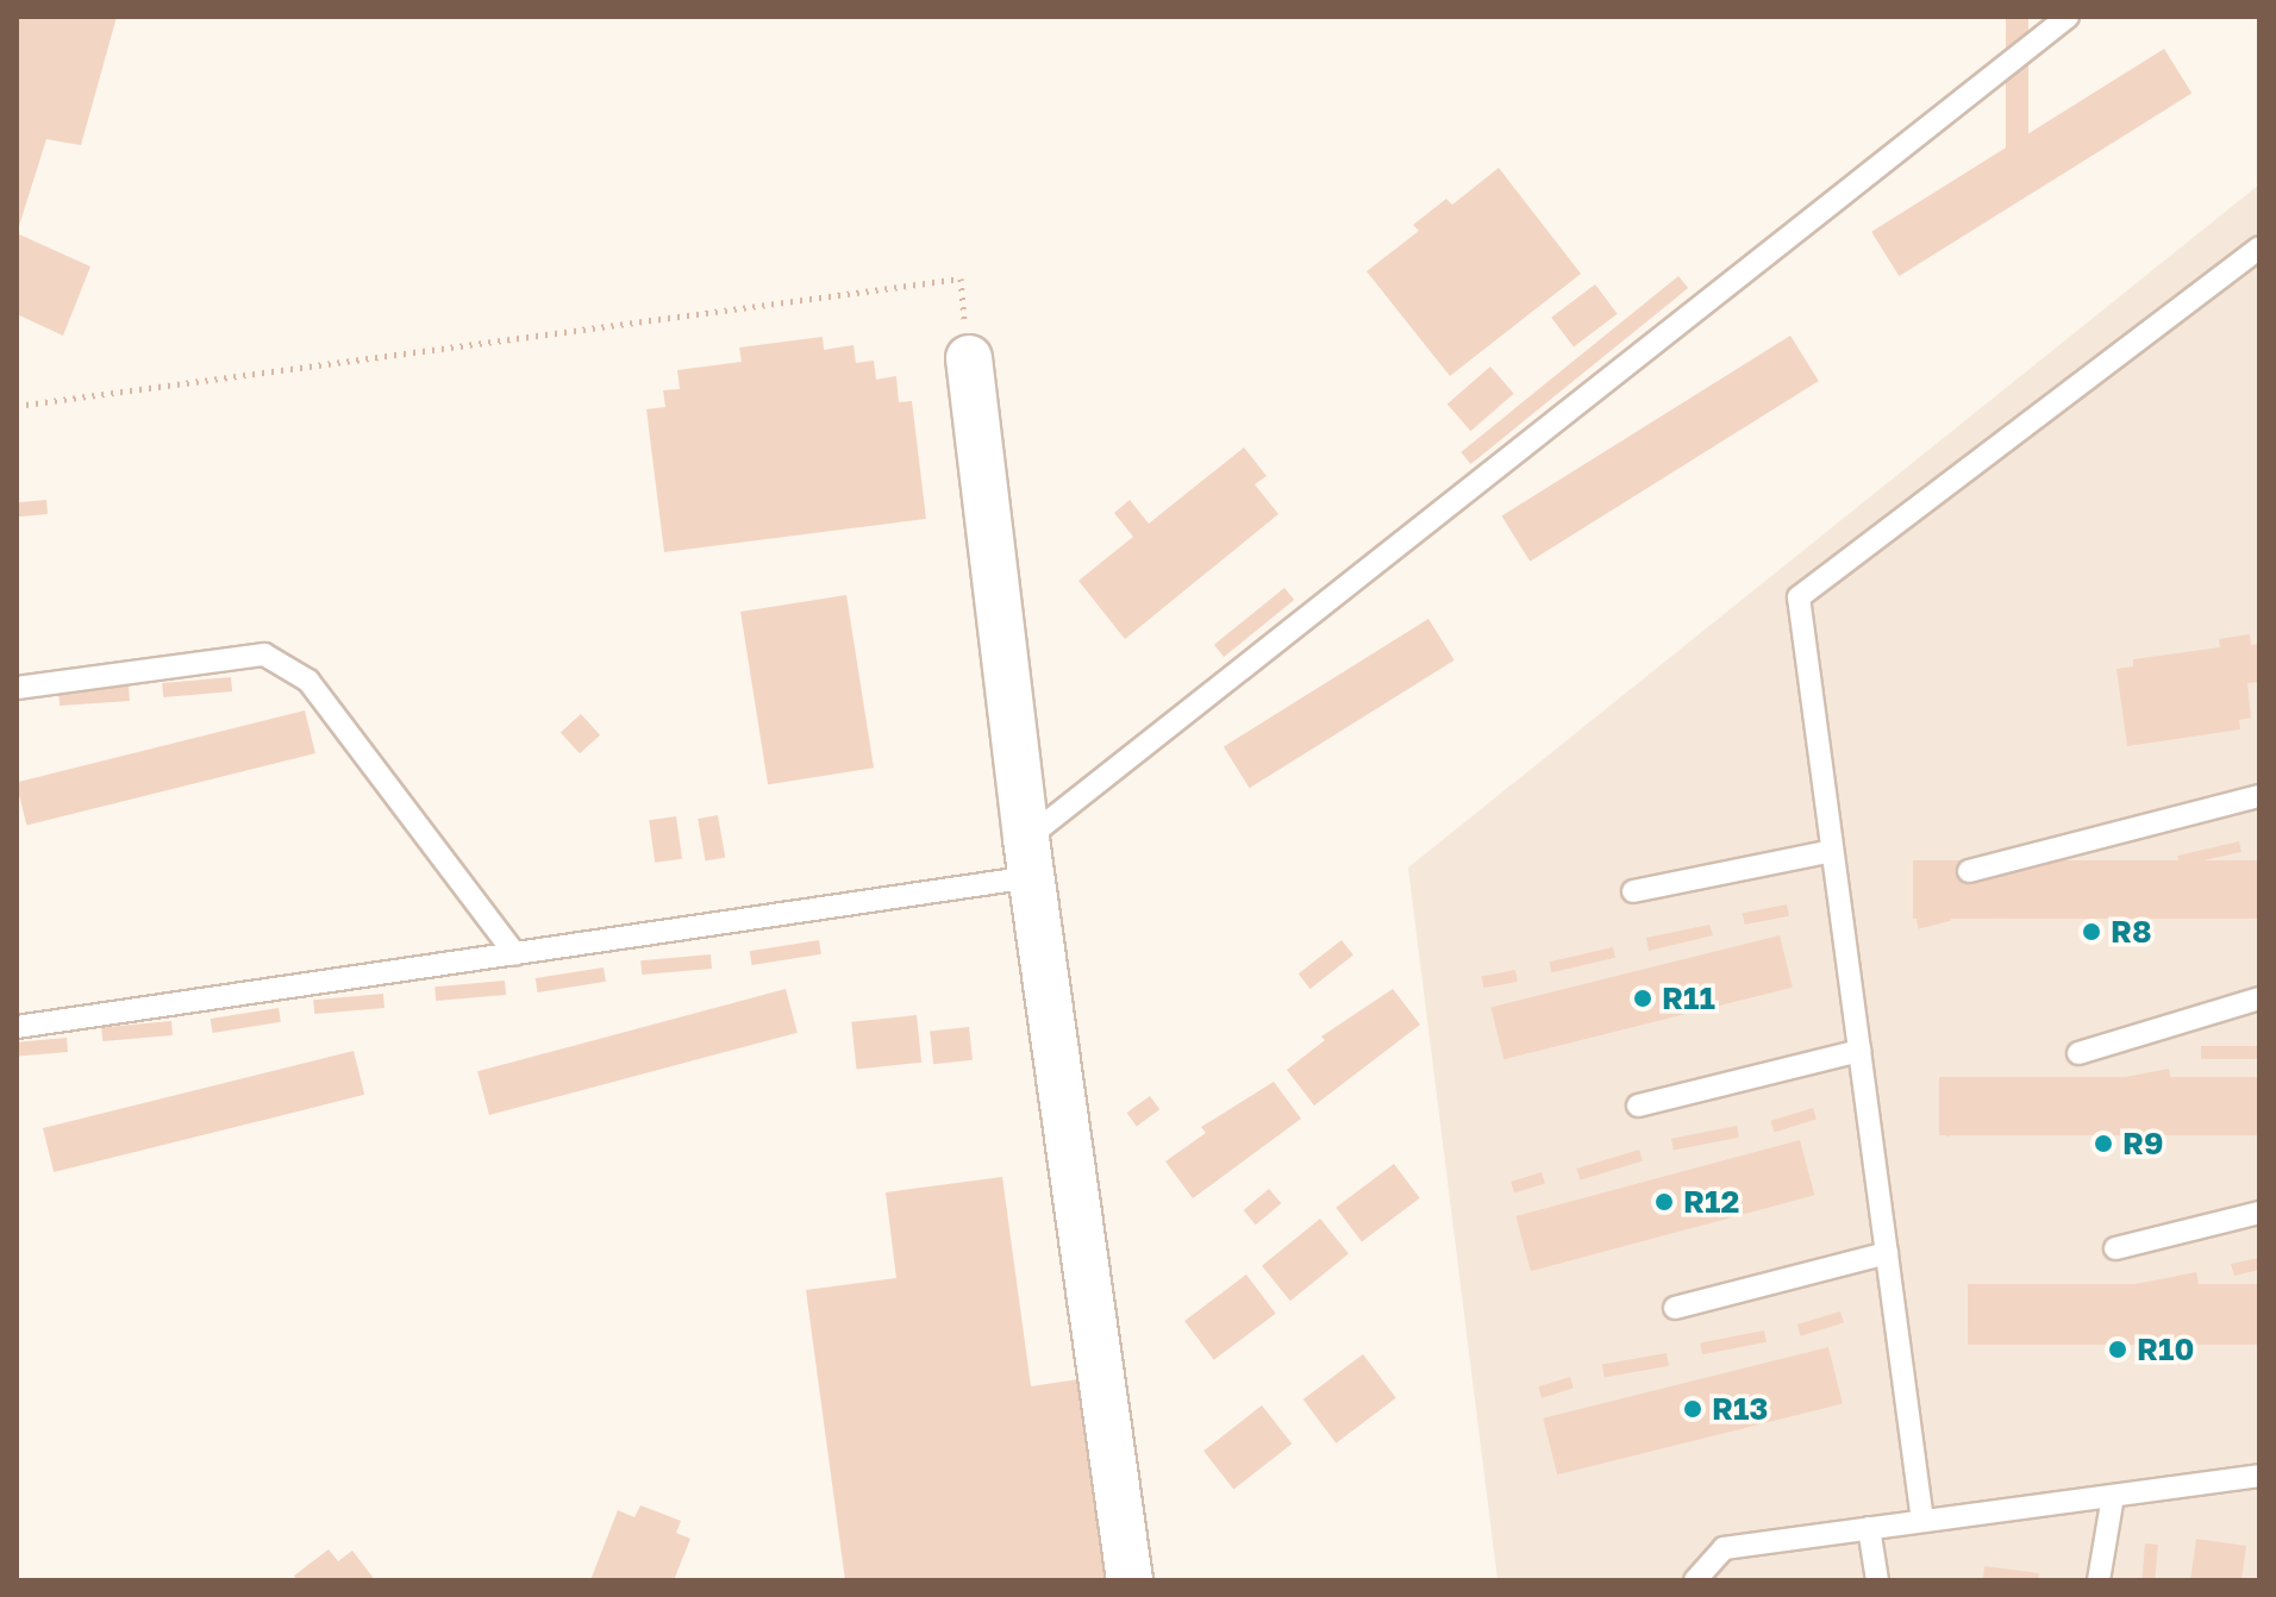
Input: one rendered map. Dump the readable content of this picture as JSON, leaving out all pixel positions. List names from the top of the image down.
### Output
{
  "places": [
    "R8",
    "R11",
    "R9",
    "R12",
    "R10",
    "R13"
  ]
}
